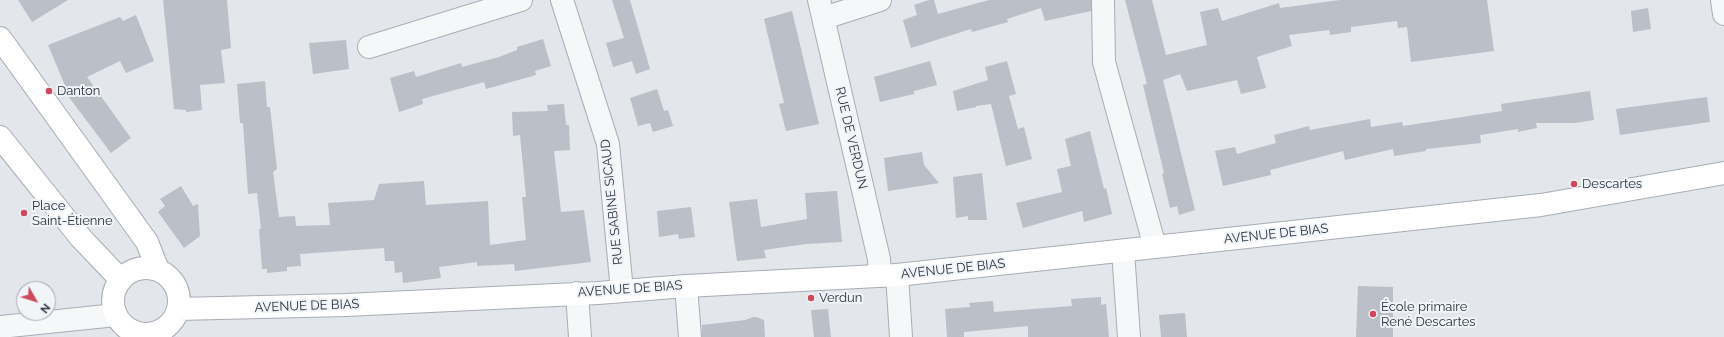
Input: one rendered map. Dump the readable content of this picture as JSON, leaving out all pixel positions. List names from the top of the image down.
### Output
{
  "streets": {
    "street": ["RUE DE VERDUN", "RUE SABINE SICAUD", "AVENUE DE BIAS"]
  },
  "crossings": [
    ["RUE DE VERDUN", "AVENUE DE BIAS"],
    ["RUE SABINE SICAUD", "AVENUE DE BIAS"]
  ],
  "places": [
    "Danton",
    "Descartes",
    "Place Saint-Étienne",
    "Verdun",
    "École primaire René Descartes"
  ],
  "north": "bottom right"
}
